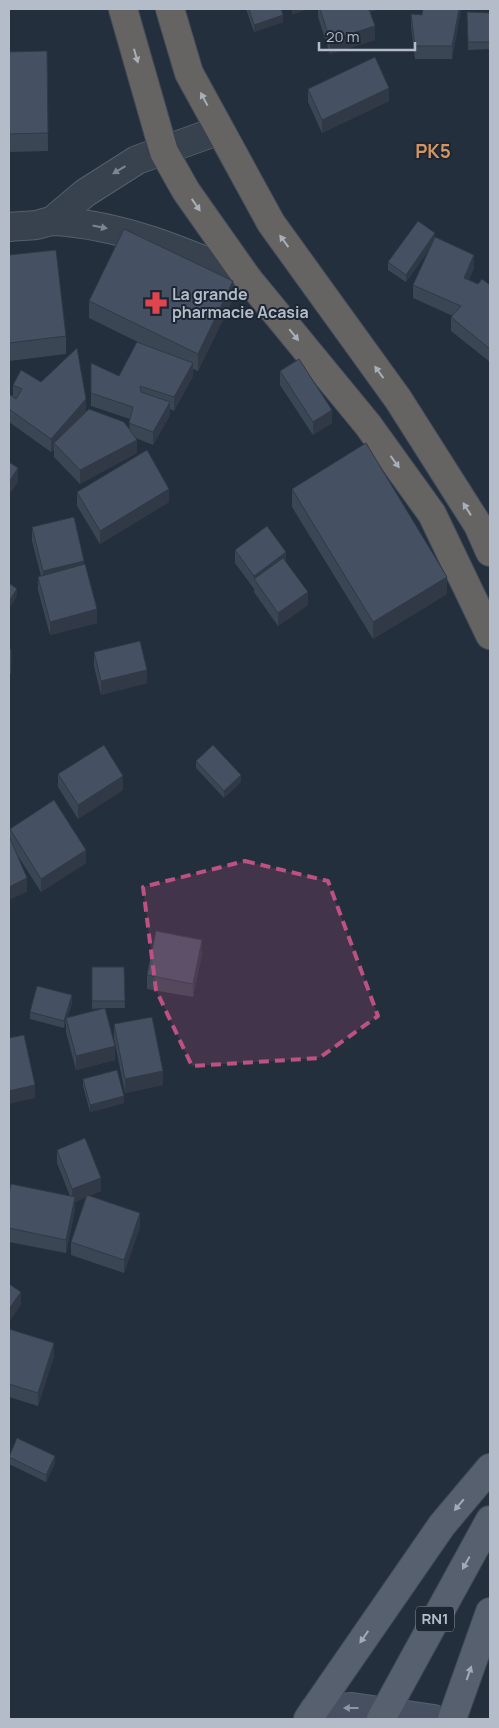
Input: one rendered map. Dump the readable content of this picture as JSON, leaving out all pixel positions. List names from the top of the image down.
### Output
{
  "streets": {
    "main road": ["RN1"]
  },
  "districts": ["PK5"],
  "places": {
    "pharmacy": ["La grande pharmacie Acasia"]
  },
  "scale_bar": "20 m"
}
